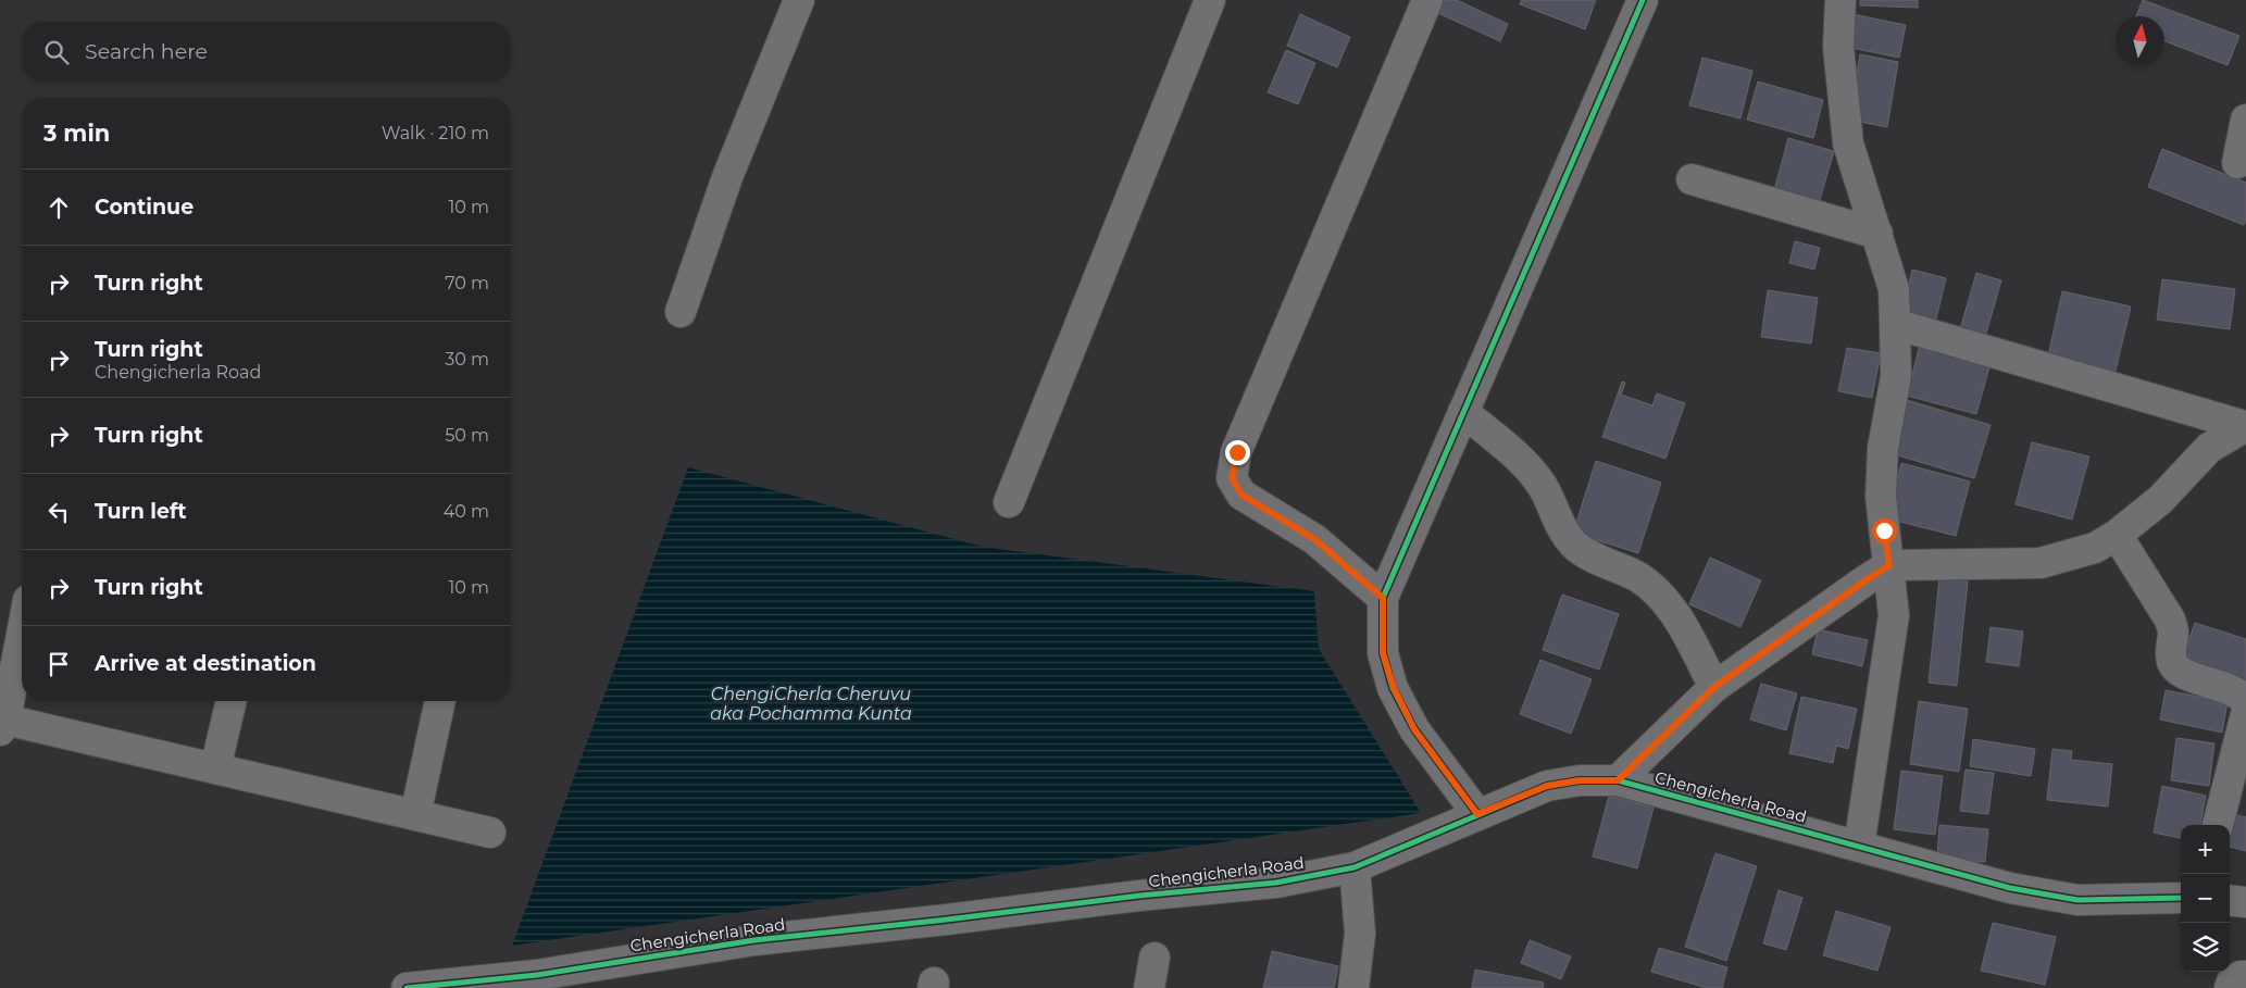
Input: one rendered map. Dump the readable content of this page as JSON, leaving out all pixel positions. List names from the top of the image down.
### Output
{
  "streets": {
    "street": ["Chengicherla Road"]
  },
  "water": ["ChengiCherla Cheruvu aka Pochamma Kunta"],
  "north": "top",
  "page": {
    "search": "Search here",
    "heading": ["3 min", "Walk · 210 m"],
    "list": [
      ["Continue", "10 m"],
      ["Turn right", "70 m"],
      ["Turn right", "Chengicherla Road", "30 m"],
      ["Turn right", "50 m"],
      ["Turn left", "40 m"],
      ["Turn right", "10 m"],
      "Arrive at destination"
    ],
    "map_buttons": ["+", "−"]
  }
}
